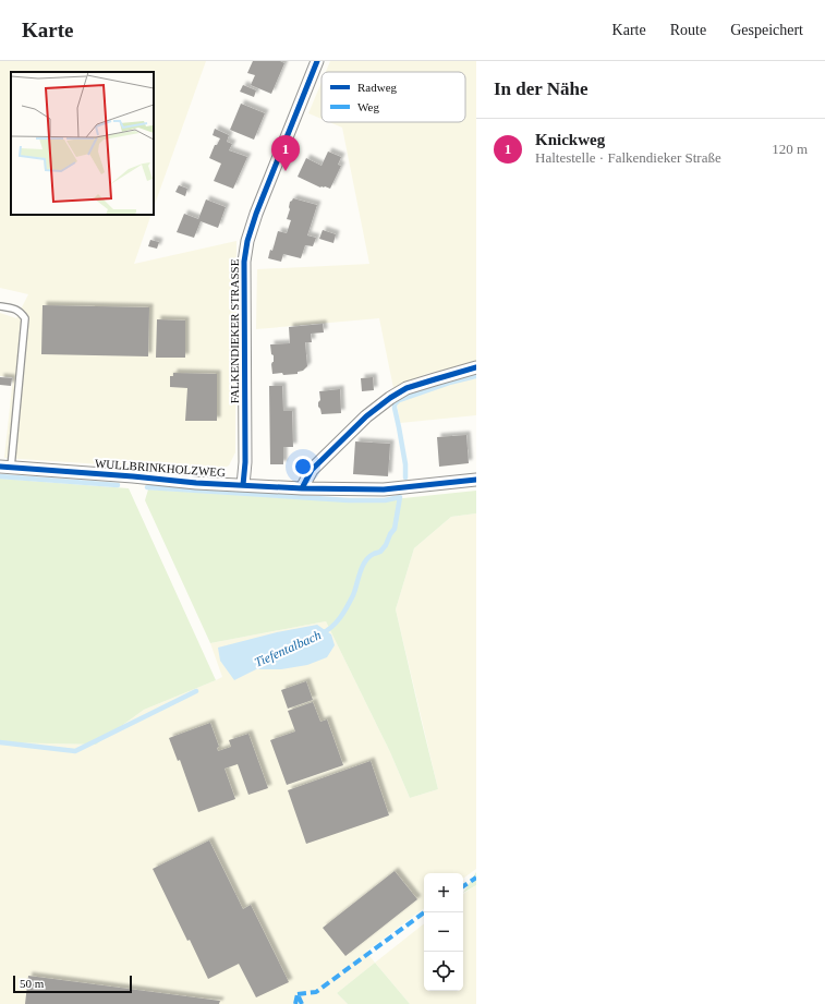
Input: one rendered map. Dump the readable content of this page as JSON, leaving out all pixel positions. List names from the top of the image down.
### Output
{
  "streets": {
    "street": ["FALKENDIEKER STRASSE", "WULLBRINKHOLZWEG"]
  },
  "crossings": [
    ["FALKENDIEKER STRASSE", "WULLBRINKHOLZWEG"]
  ],
  "water": ["Tiefentalbach"],
  "legend": ["Radweg", "Weg"],
  "scale_bar": "50 m",
  "page": {
    "header": "Karte",
    "nav": ["Karte", "Route", "Gespeichert"],
    "heading": "In der Nähe",
    "list": [
      {
        "mark": "1",
        "name": "Knickweg",
        "note": "Haltestelle · Falkendieker Straße",
        "value": "120 m"
      }
    ],
    "pins": "1",
    "map_buttons": ["+", "−"],
    "scale": "50 m"
  }
}
